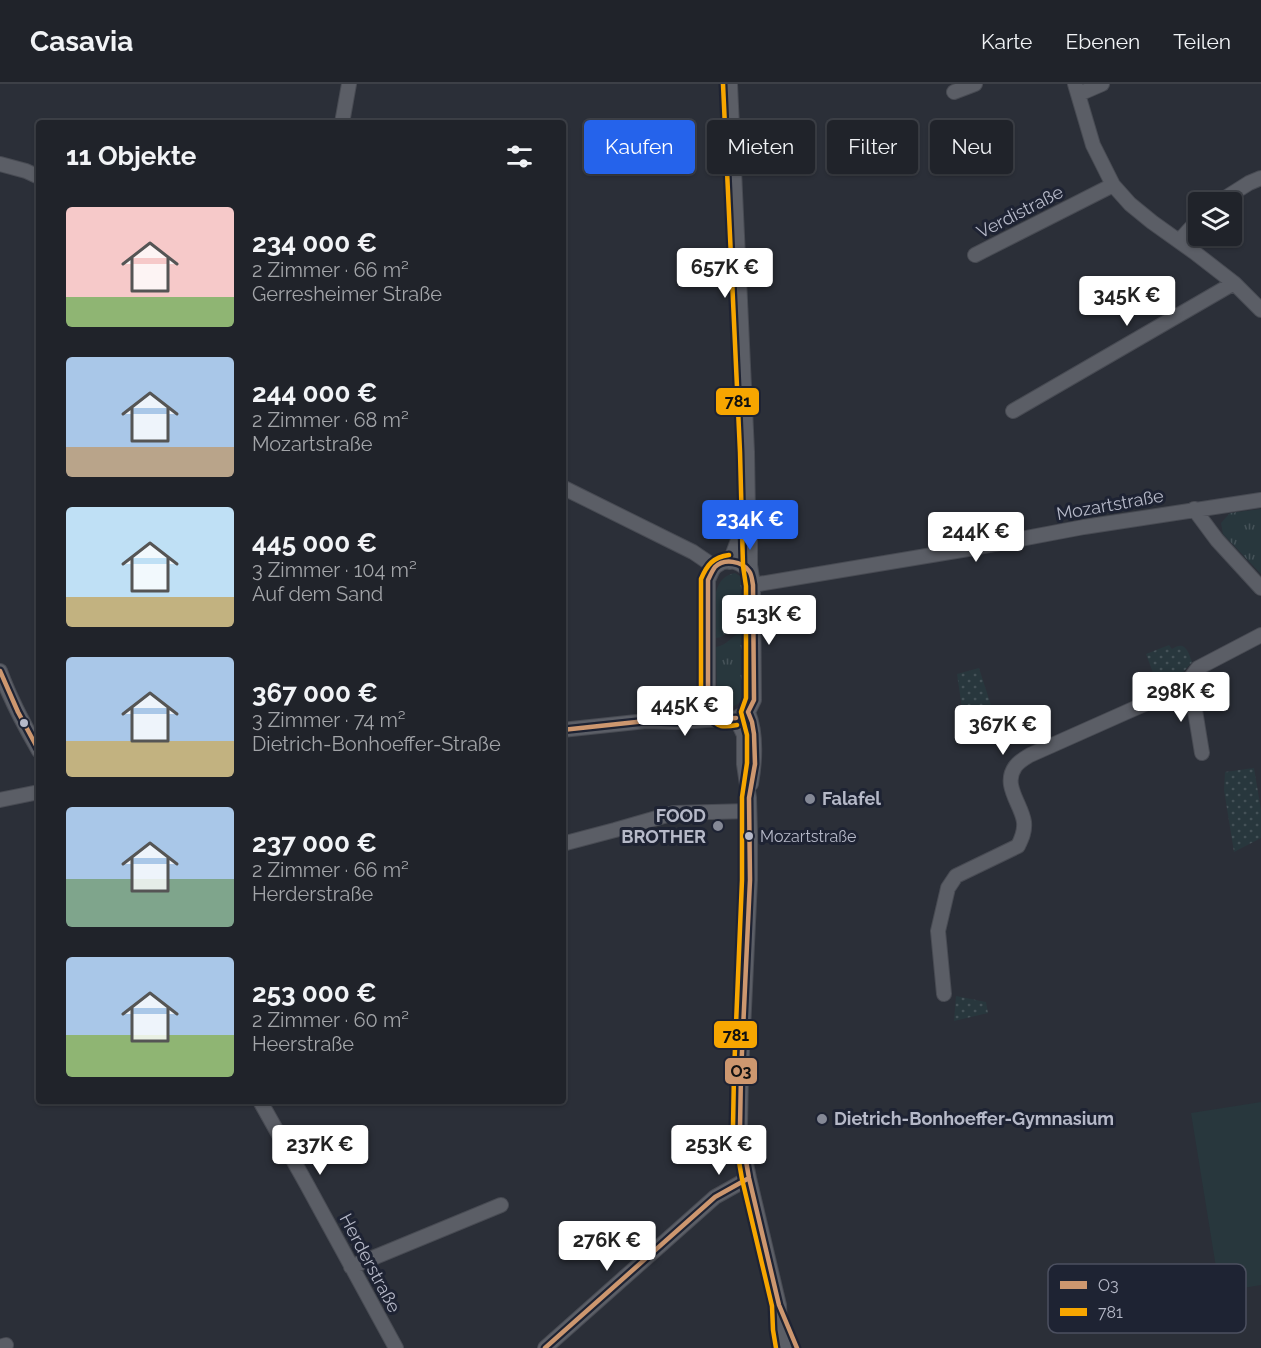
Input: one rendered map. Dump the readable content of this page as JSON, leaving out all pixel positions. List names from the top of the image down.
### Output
{
  "streets": {
    "street": ["Verdistraße", "Mozartstraße", "Herderstraße"]
  },
  "places": [
    "Falafel",
    "FOOD BROTHER",
    "Mozartstraße",
    "Dietrich-Bonhoeffer-Gymnasium"
  ],
  "lines": ["transit line 781", "transit line O3"],
  "legend": ["O3", "781"],
  "page": {
    "header": "Casavia",
    "nav": ["Karte", "Ebenen", "Teilen"],
    "chip": [
      "Kaufen",
      "Mieten",
      "Filter",
      "Neu"
    ],
    "heading": "11 Objekte",
    "list": [
      {
        "name": "234 000 €",
        "note": "2 Zimmer · 66 m² · Gerresheimer Straße"
      },
      {
        "name": "244 000 €",
        "note": "2 Zimmer · 68 m² · Mozartstraße"
      },
      {
        "name": "445 000 €",
        "note": "3 Zimmer · 104 m² · Auf dem Sand"
      },
      {
        "name": "367 000 €",
        "note": "3 Zimmer · 74 m² · Dietrich-Bonhoeffer-Straße"
      },
      {
        "name": "237 000 €",
        "note": "2 Zimmer · 66 m² · Herderstraße"
      },
      {
        "name": "253 000 €",
        "note": "2 Zimmer · 60 m² · Heerstraße"
      }
    ],
    "price": [
      "657K €",
      "345K €",
      "234K €",
      "244K €",
      "513K €",
      "298K €",
      "445K €",
      "367K €",
      "237K €",
      "253K €",
      "276K €"
    ]
  }
}
